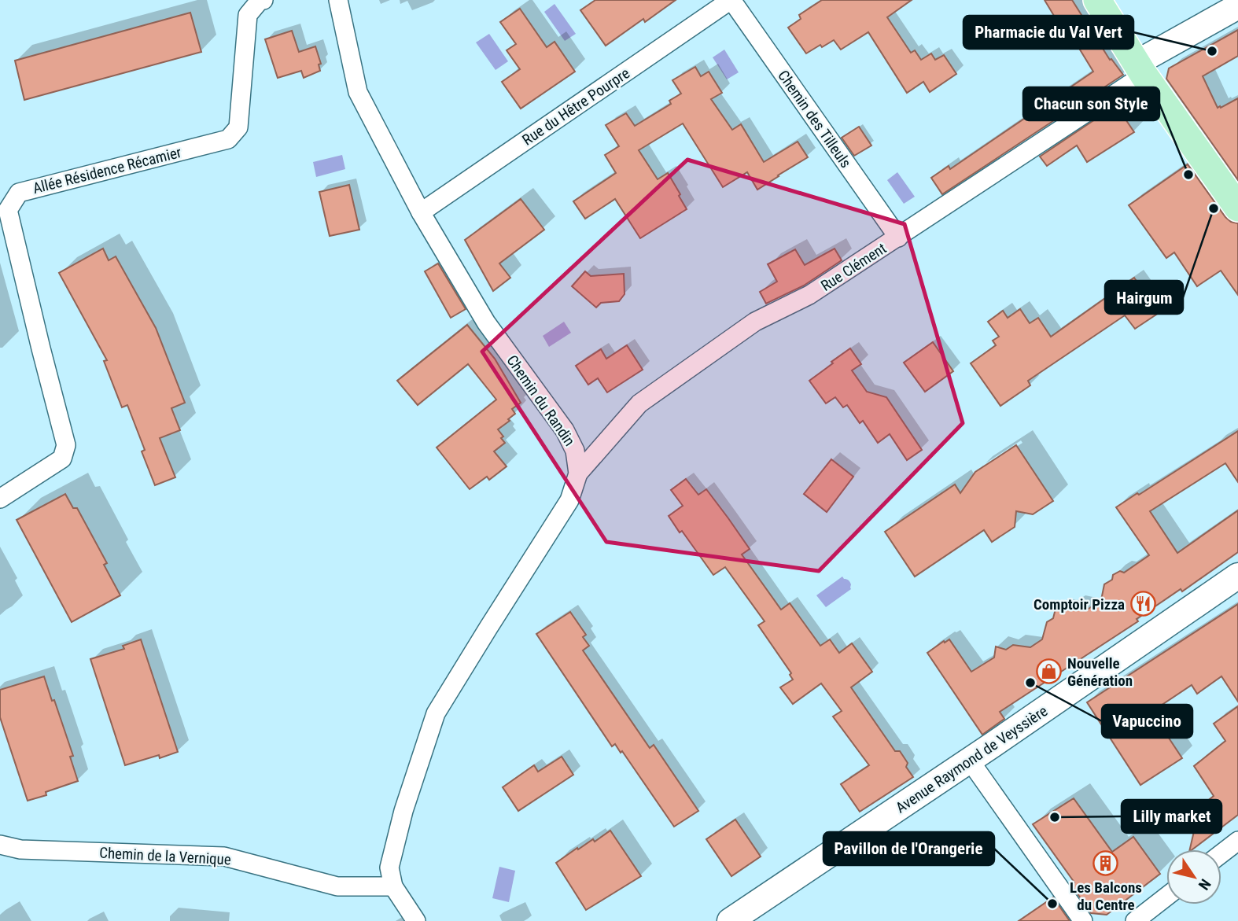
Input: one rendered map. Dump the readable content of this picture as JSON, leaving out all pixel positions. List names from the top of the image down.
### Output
{
  "streets": {
    "main road": ["Avenue Raymond de Veyssière"],
    "street": [
      "Rue du Hêtre Pourpre",
      "Chemin des Tilleuls",
      "Allée Résidence Récamier",
      "Rue Clément",
      "Chemin du Randin",
      "Chemin de la Vernique"
    ]
  },
  "crossings": [
    ["Rue du Hêtre Pourpre", "Chemin des Tilleuls"],
    ["Rue du Hêtre Pourpre", "Chemin du Randin"],
    ["Chemin des Tilleuls", "Rue Clément"],
    ["Rue Clément", "Chemin du Randin"]
  ],
  "places": {
    "other": [
      "Pharmacie du Val Vert",
      "Chacun son Style",
      "Hairgum",
      "Vapuccino",
      "Lilly market",
      "Pavillon de l'Orangerie"
    ],
    "restaurant": ["Comptoir Pizza"],
    "shop": ["Nouvelle Génération"],
    "building": ["Les Balcons du Centre"]
  },
  "north": "bottom right"
}
